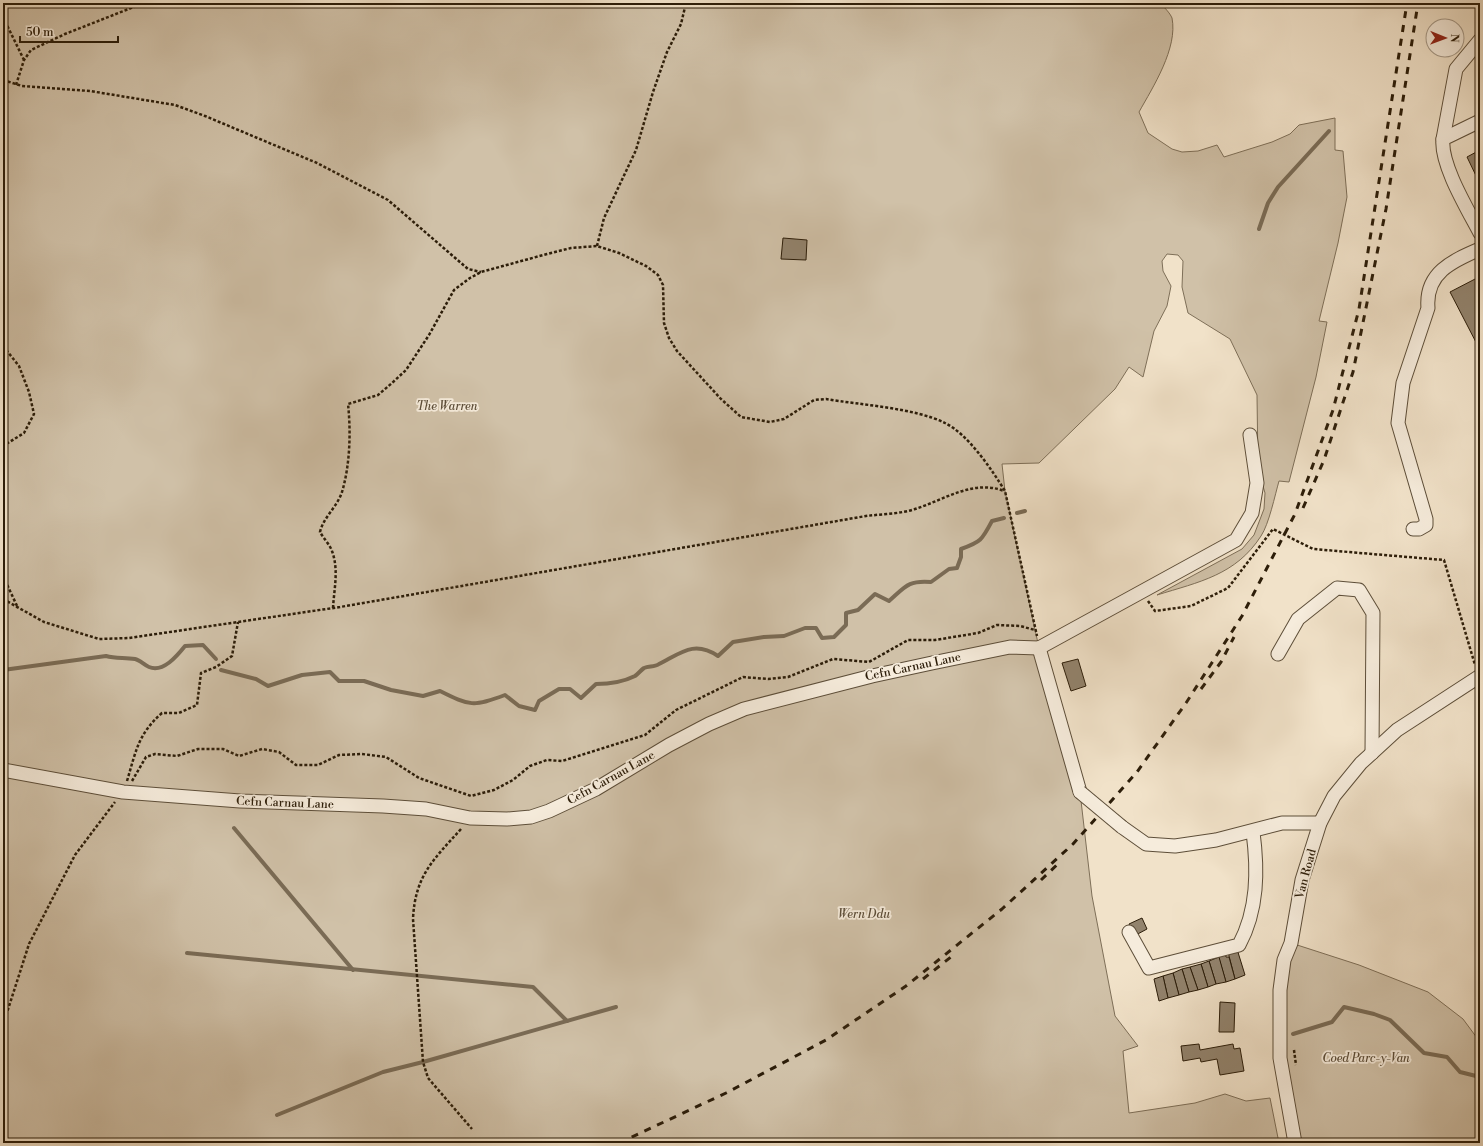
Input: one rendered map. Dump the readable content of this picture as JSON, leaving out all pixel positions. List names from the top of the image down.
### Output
{
  "streets": {
    "street": ["Cefn Carnau Lane", "Van Road"]
  },
  "parks": ["The Warren", "Wern Ddu", "Coed Parc-y-Van"],
  "scale_bar": "50 m",
  "north": "right"
}
